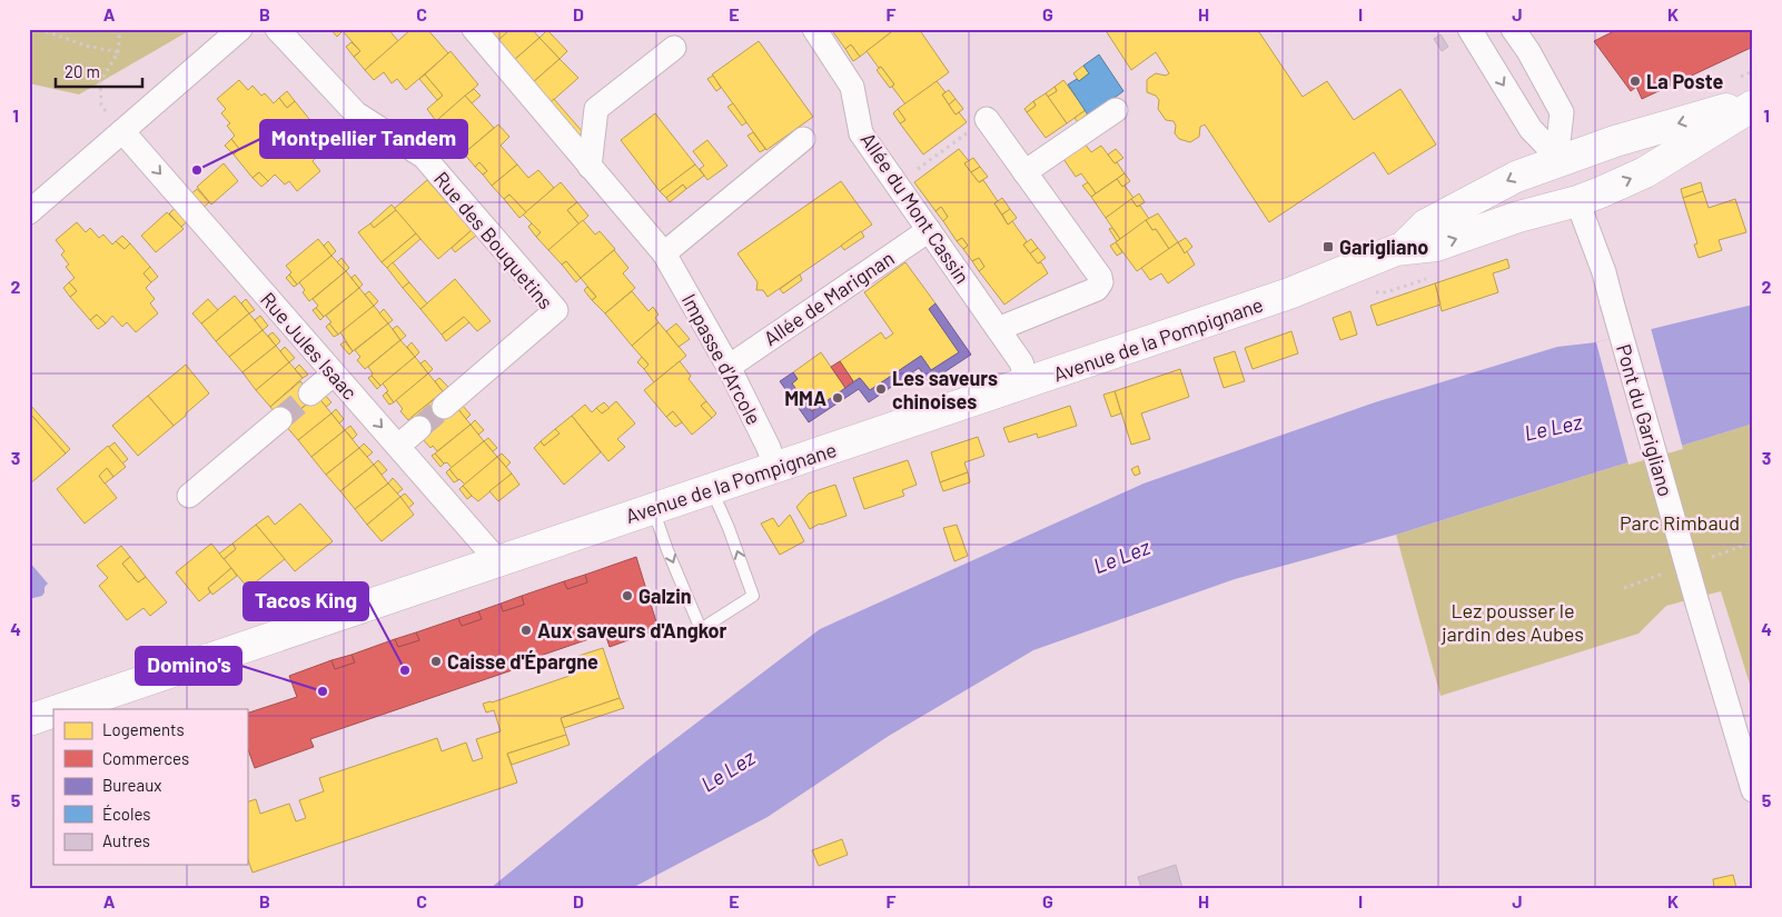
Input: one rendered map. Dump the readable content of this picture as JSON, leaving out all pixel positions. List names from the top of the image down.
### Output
{
  "streets": {
    "main road": ["Avenue de la Pompignane"],
    "street": [
      "Allée du Mont Cassin",
      "Rue des Bouquetins",
      "Allée de Marignan",
      "Rue Jules Isaac",
      "Impasse d'Arcole",
      "Pont du Garigliano"
    ]
  },
  "crossings": [
    ["Allée du Mont Cassin", "Allée de Marignan"],
    ["Allée du Mont Cassin", "Avenue de la Pompignane"],
    ["Allée de Marignan", "Impasse d'Arcole"],
    ["Avenue de la Pompignane", "Rue Jules Isaac"],
    ["Avenue de la Pompignane", "Impasse d'Arcole"],
    ["Avenue de la Pompignane", "Pont du Garigliano"]
  ],
  "one_way": ["Rue Jules Isaac"],
  "water": ["Le Lez"],
  "parks": ["Parc Rimbaud", "Lez pousser le jardin des Aubes"],
  "places": {
    "other": [
      "La Poste",
      "Montpellier Tandem",
      "Les saveurs chinoises",
      "MMA",
      "Galzin",
      "Aux saveurs d'Angkor",
      "Caisse d'Épargne",
      "Tacos King",
      "Domino's"
    ],
    "transit": ["Garigliano"]
  },
  "legend": [
    "Logements",
    "Commerces",
    "Bureaux",
    "Écoles",
    "Autres"
  ],
  "scale_bar": "20 m",
  "grid": {
    "columns": [
      "A",
      "B",
      "C",
      "D",
      "E",
      "F",
      "G",
      "H",
      "I",
      "J",
      "K"
    ],
    "rows": [
      "1",
      "2",
      "3",
      "4",
      "5"
    ]
  }
}
